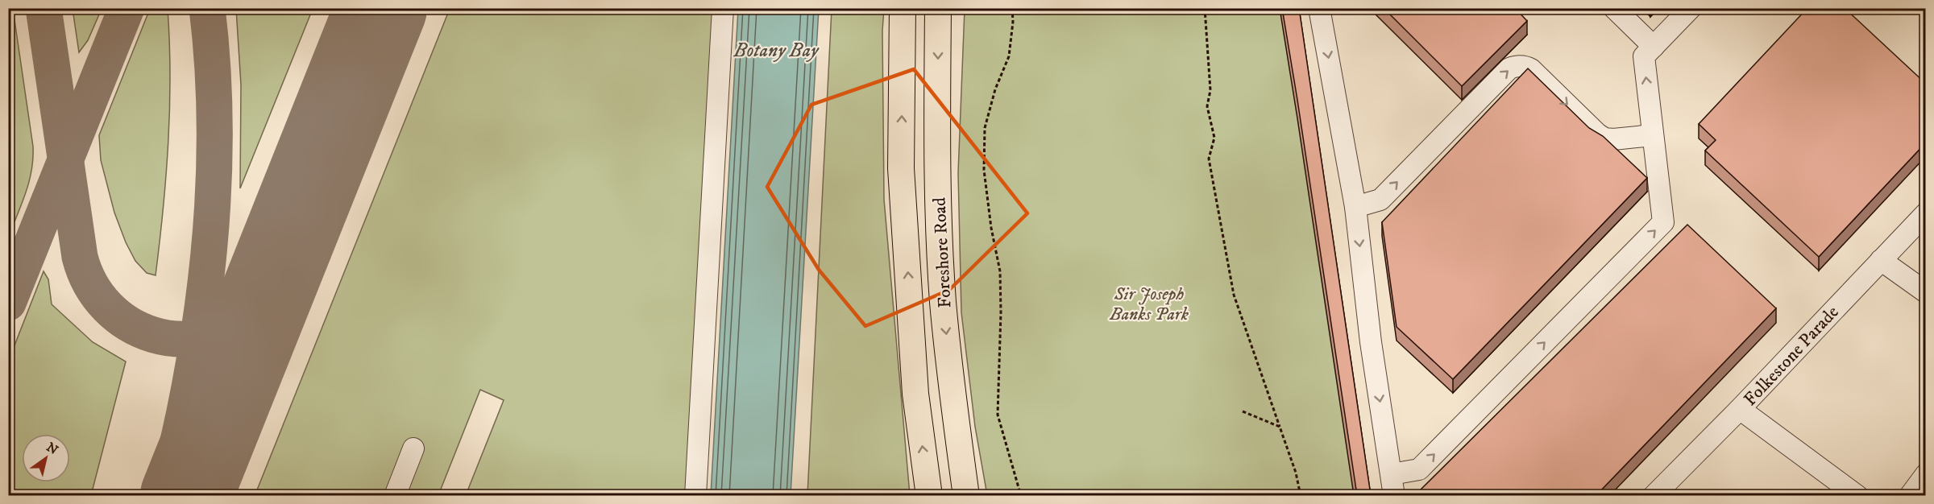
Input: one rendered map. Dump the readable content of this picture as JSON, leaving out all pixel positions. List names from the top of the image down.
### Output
{
  "streets": {
    "main road": ["Foreshore Road"],
    "street": ["Folkestone Parade"]
  },
  "water": ["Botany Bay"],
  "parks": ["Sir Joseph Banks Park"],
  "north": "top right"
}
